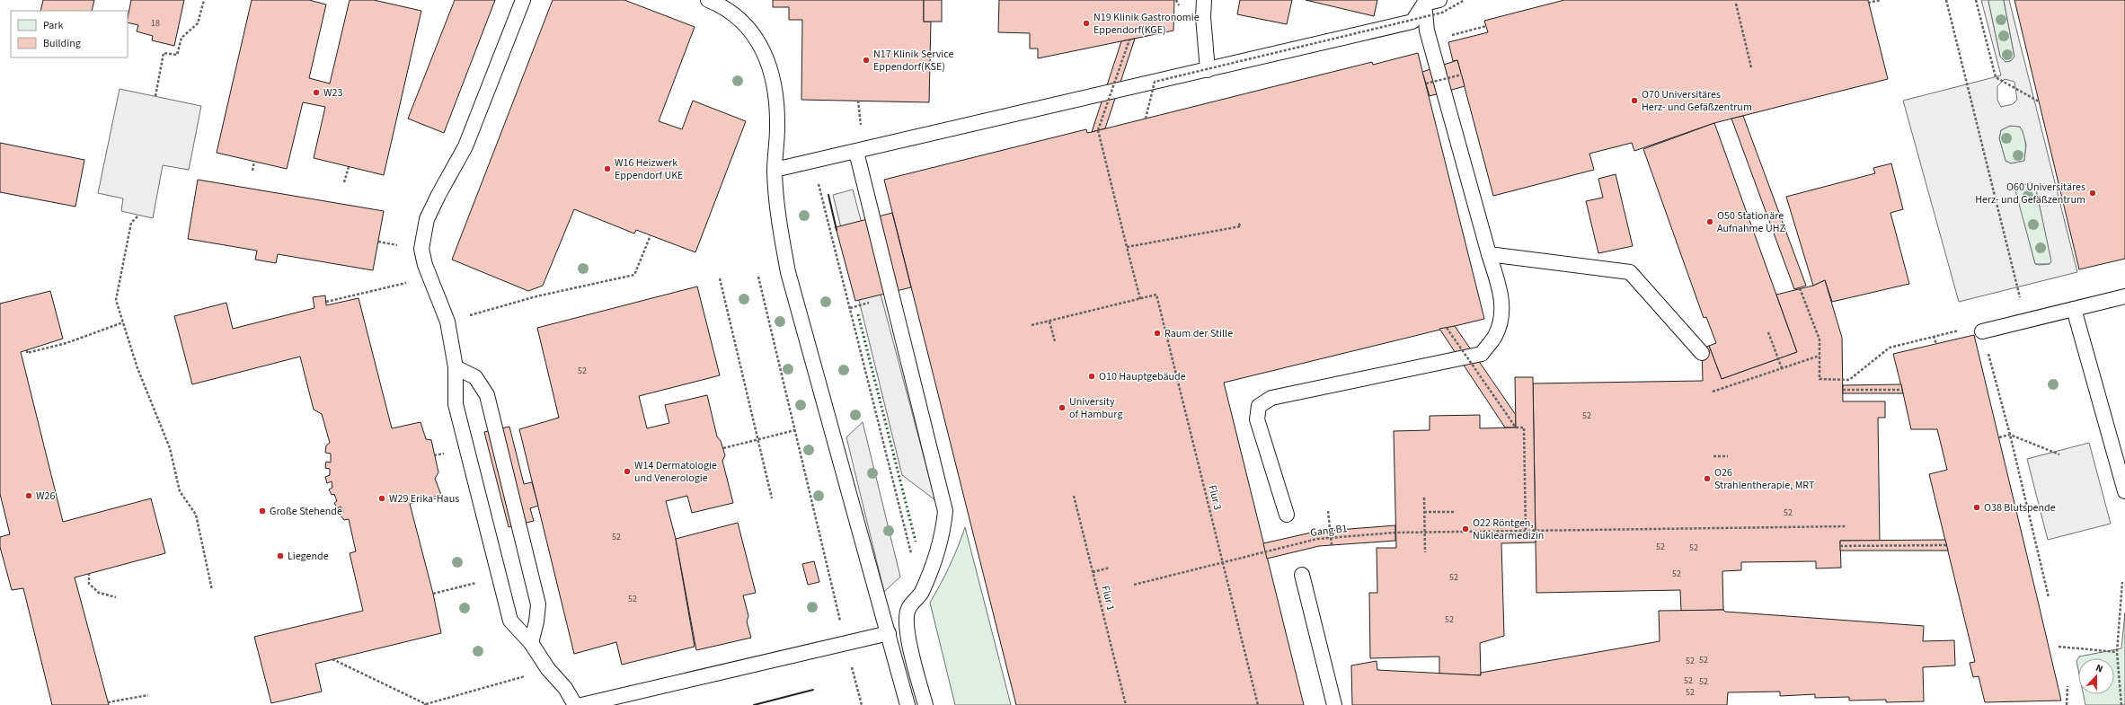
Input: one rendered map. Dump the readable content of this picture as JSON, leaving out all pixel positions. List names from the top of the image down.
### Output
{
  "streets": {
    "path": ["Flur 3", "Gang B1", "Flur 1"]
  },
  "crossings": [
    ["Flur 3", "Gang B1"]
  ],
  "places": [
    "N19 Klinik Gastronomie Eppendorf(KGE)",
    "N17 Klinik Service Eppendorf(KSE)",
    "W23",
    "O70 Universitäres Herz- und Gefäßzentrum",
    "W16 Heizwerk Eppendorf UKE",
    "O60 Universitäres Herz- und Gefäßzentrum",
    "O50 Stationäre Aufnahme UHZ",
    "Raum der Stille",
    "O10 Hauptgebäude",
    "University of Hamburg",
    "W14 Dermatologie und Venerologie",
    "O26 Strahlentherapie, MRT",
    "W26",
    "W29 Erika-Haus",
    "O38 Blutspende",
    "Große Stehende",
    "O22 Röntgen, Nuklearmedizin",
    "Liegende"
  ],
  "house_numbers": [
    "18",
    "52",
    "52",
    "52",
    "52",
    "52",
    "52",
    "52",
    "52",
    "52",
    "52",
    "52",
    "52",
    "52",
    "52",
    "52"
  ],
  "legend": ["Park", "Building"],
  "north": "top"
}
